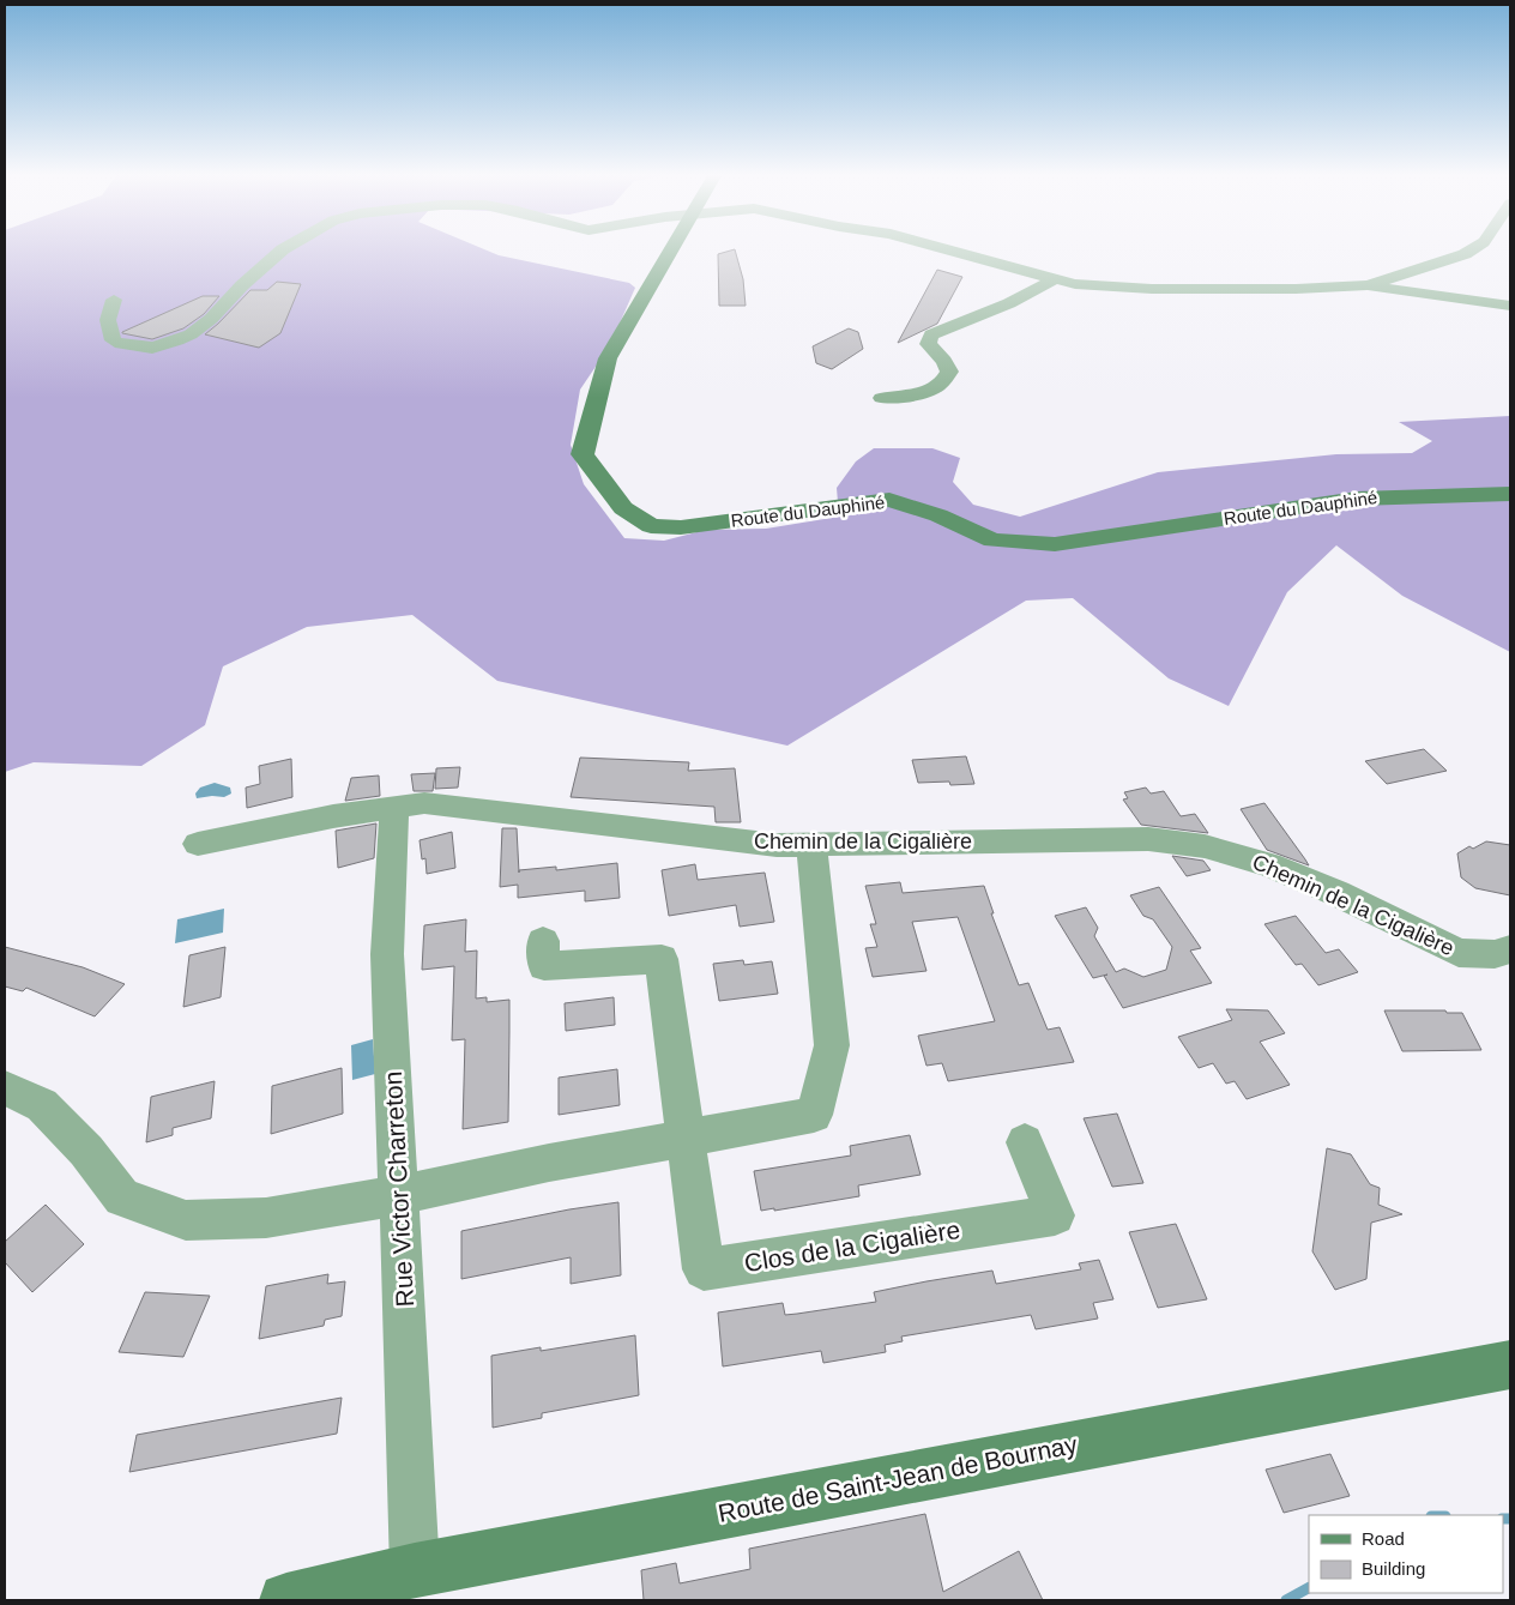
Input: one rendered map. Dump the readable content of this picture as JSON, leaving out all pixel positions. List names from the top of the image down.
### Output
{
  "streets": {
    "street": [
      "Route du Dauphiné",
      "Chemin de la Cigalière",
      "Rue Victor Charreton",
      "Clos de la Cigalière",
      "Route de Saint-Jean de Bournay"
    ]
  },
  "crossings": [
    ["Chemin de la Cigalière", "Rue Victor Charreton"],
    ["Rue Victor Charreton", "Route de Saint-Jean de Bournay"]
  ],
  "legend": ["Road", "Building"]
}
